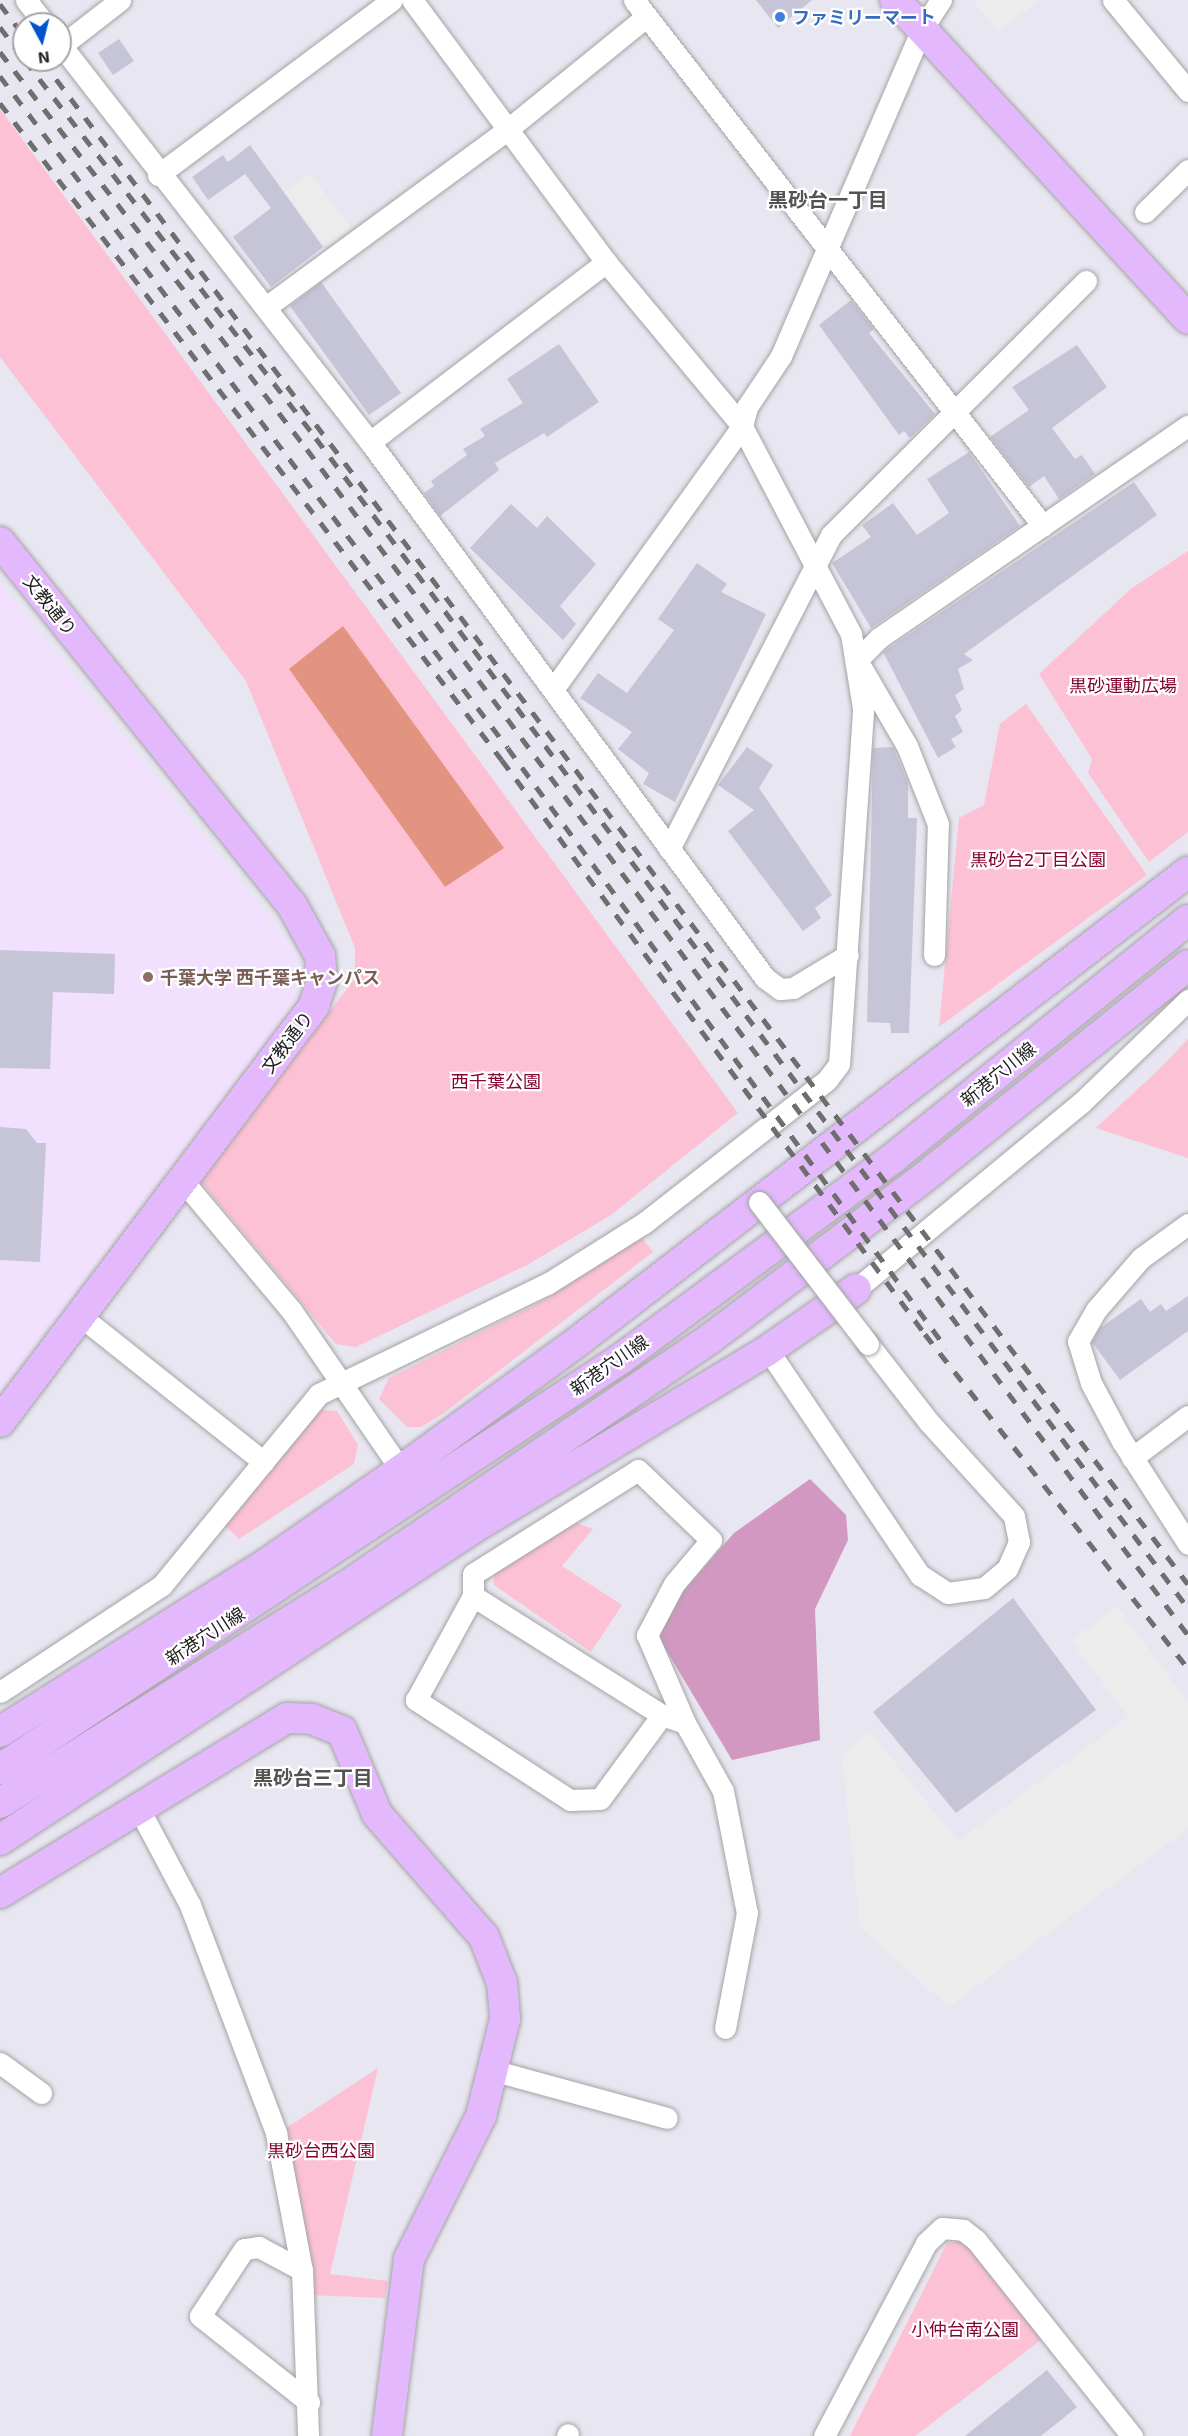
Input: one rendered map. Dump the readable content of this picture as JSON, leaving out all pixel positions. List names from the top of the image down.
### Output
{
  "streets": {
    "street": ["文教通り", "新港穴川線"]
  },
  "districts": ["黒砂台一丁目", "黒砂台三丁目"],
  "parks": [
    "黒砂運動広場",
    "黒砂台2丁目公園",
    "西千葉公園",
    "黒砂台西公園",
    "小仲台南公園"
  ],
  "places": ["ファミリーマート", "千葉大学 西千葉キャンパス"],
  "north": "bottom"
}
